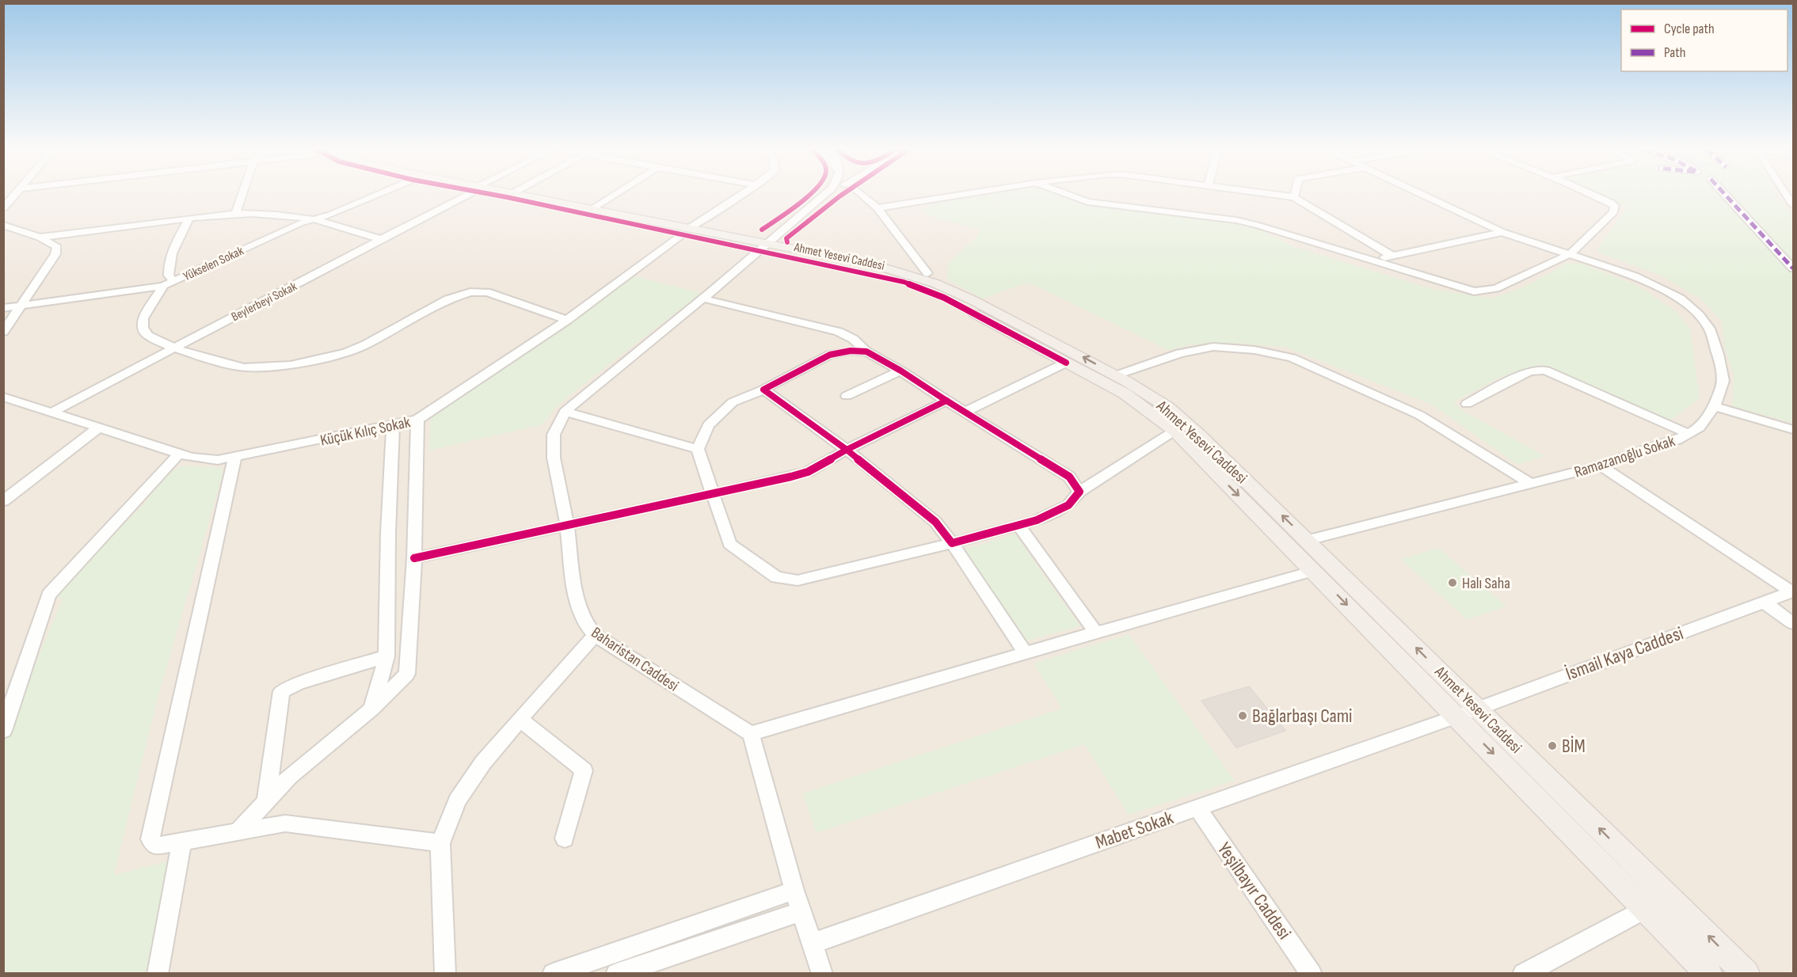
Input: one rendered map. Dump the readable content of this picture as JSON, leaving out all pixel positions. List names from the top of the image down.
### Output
{
  "streets": {
    "main road": ["Ahmet Yesevi Caddesi"],
    "street": [
      "Yükselen Sokak",
      "Beylerbeyi Sokak",
      "Küçük Kılıç Sokak",
      "Ramazanoğlu Sokak",
      "İsmail Kaya Caddesi",
      "Baharistan Caddesi",
      "Mabet Sokak",
      "Yeşilbayır Caddesi"
    ]
  },
  "crossings": [
    ["Ahmet Yesevi Caddesi", "Küçük Kılıç Sokak"],
    ["Ahmet Yesevi Caddesi", "Ramazanoğlu Sokak"],
    ["Ahmet Yesevi Caddesi", "İsmail Kaya Caddesi"],
    ["Ahmet Yesevi Caddesi", "Baharistan Caddesi"],
    ["Ahmet Yesevi Caddesi", "Mabet Sokak"],
    ["Beylerbeyi Sokak", "Küçük Kılıç Sokak"],
    ["İsmail Kaya Caddesi", "Mabet Sokak"],
    ["Mabet Sokak", "Yeşilbayır Caddesi"]
  ],
  "places": ["Halı Saha", "Bağlarbaşı Cami", "BİM"],
  "legend": ["Cycle path", "Path"]
}
